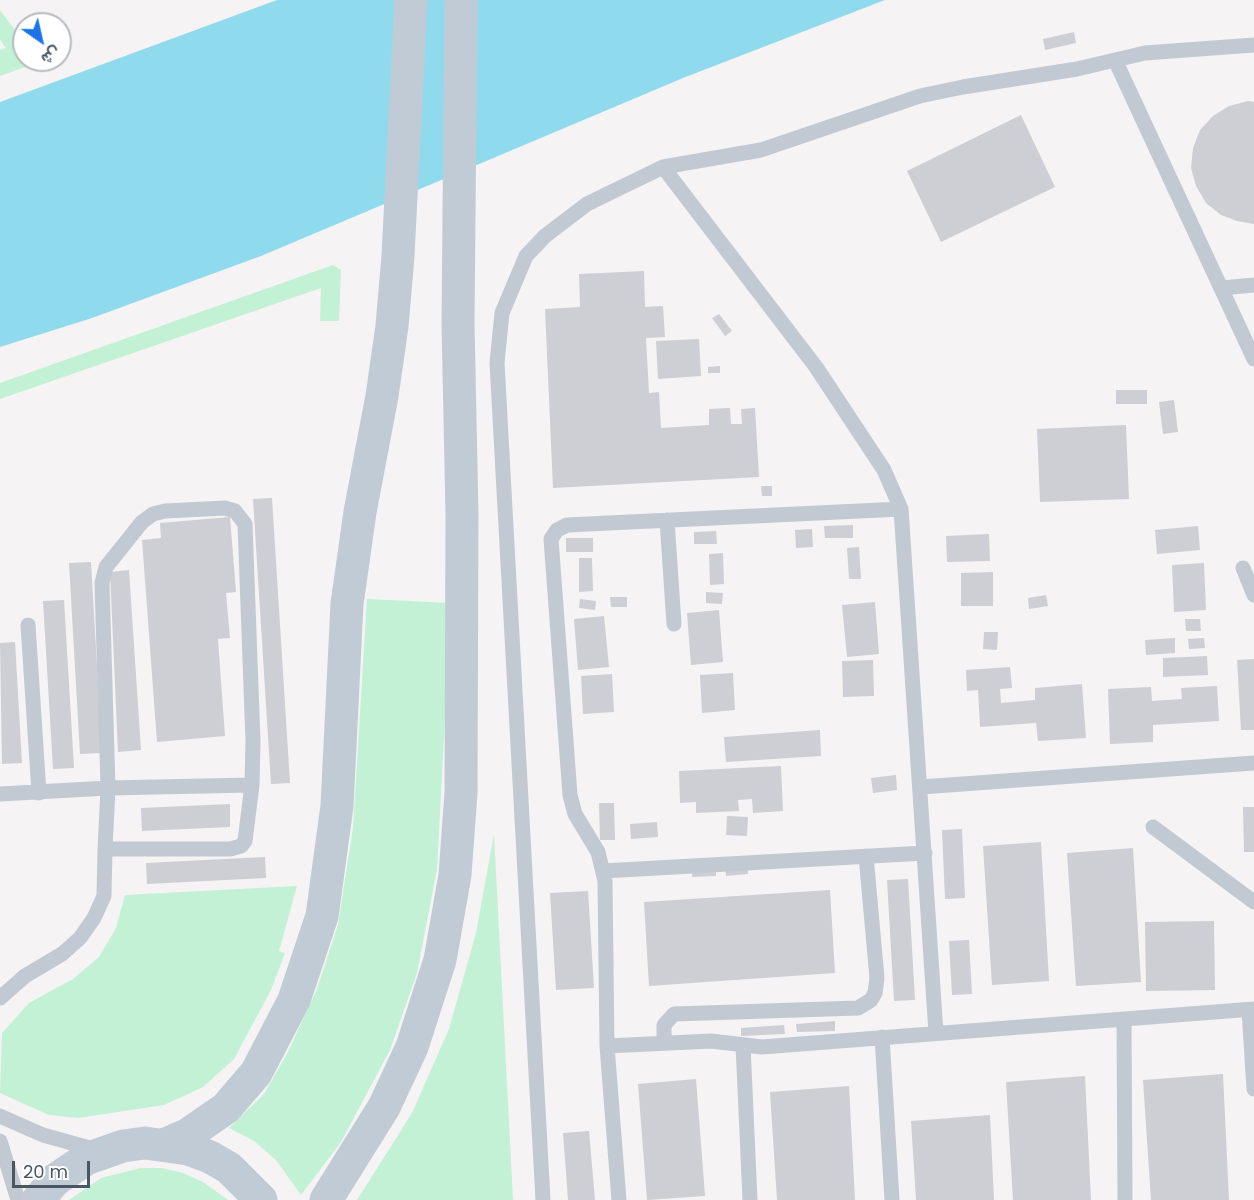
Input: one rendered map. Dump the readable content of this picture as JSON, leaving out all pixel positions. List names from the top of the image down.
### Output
{
  "scale_bar": "20 m",
  "north": "bottom right"
}
